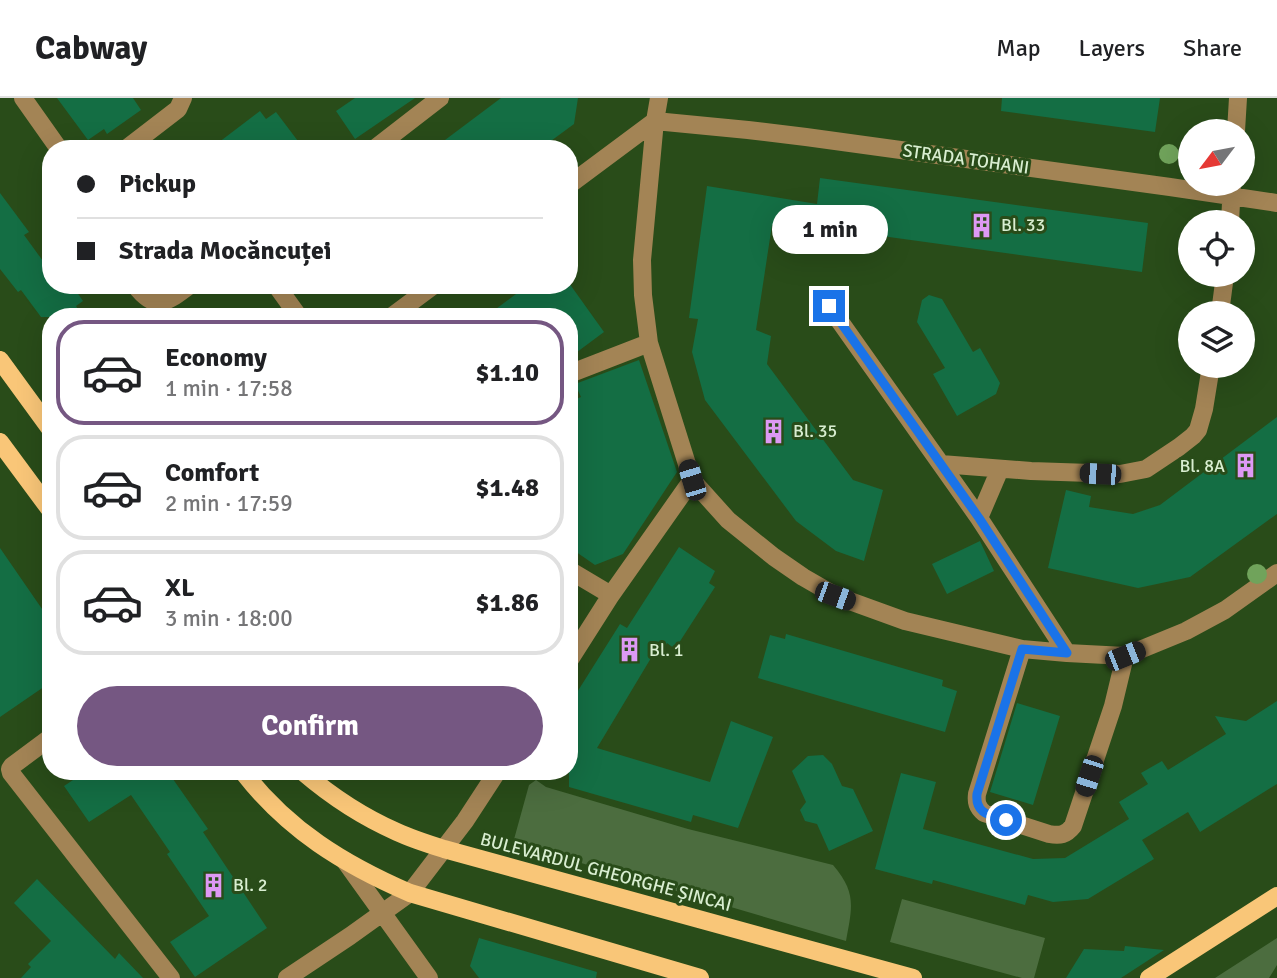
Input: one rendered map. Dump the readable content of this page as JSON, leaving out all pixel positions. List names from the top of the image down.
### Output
{
  "streets": {
    "main road": ["BULEVARDUL GHEORGHE ȘINCAI"],
    "street": ["STRADA TOHANI"]
  },
  "places": {
    "building": [
      "Bl. 33",
      "Bl. 35",
      "Bl. 8A",
      "Bl. 1",
      "Bl. 2"
    ]
  },
  "north": "bottom left",
  "page": {
    "header": "Cabway",
    "nav": ["Map", "Layers", "Share"],
    "banner": ["Pickup", "Strada Mocăncuței"],
    "bubble": "1 min",
    "list": [
      {
        "name": "Economy",
        "note": "1 min · 17:58",
        "value": "$1.10"
      },
      {
        "name": "Comfort",
        "note": "2 min · 17:59",
        "value": "$1.48"
      },
      {
        "name": "XL",
        "note": "3 min · 18:00",
        "value": "$1.86"
      }
    ],
    "buttons": "Confirm"
  }
}
